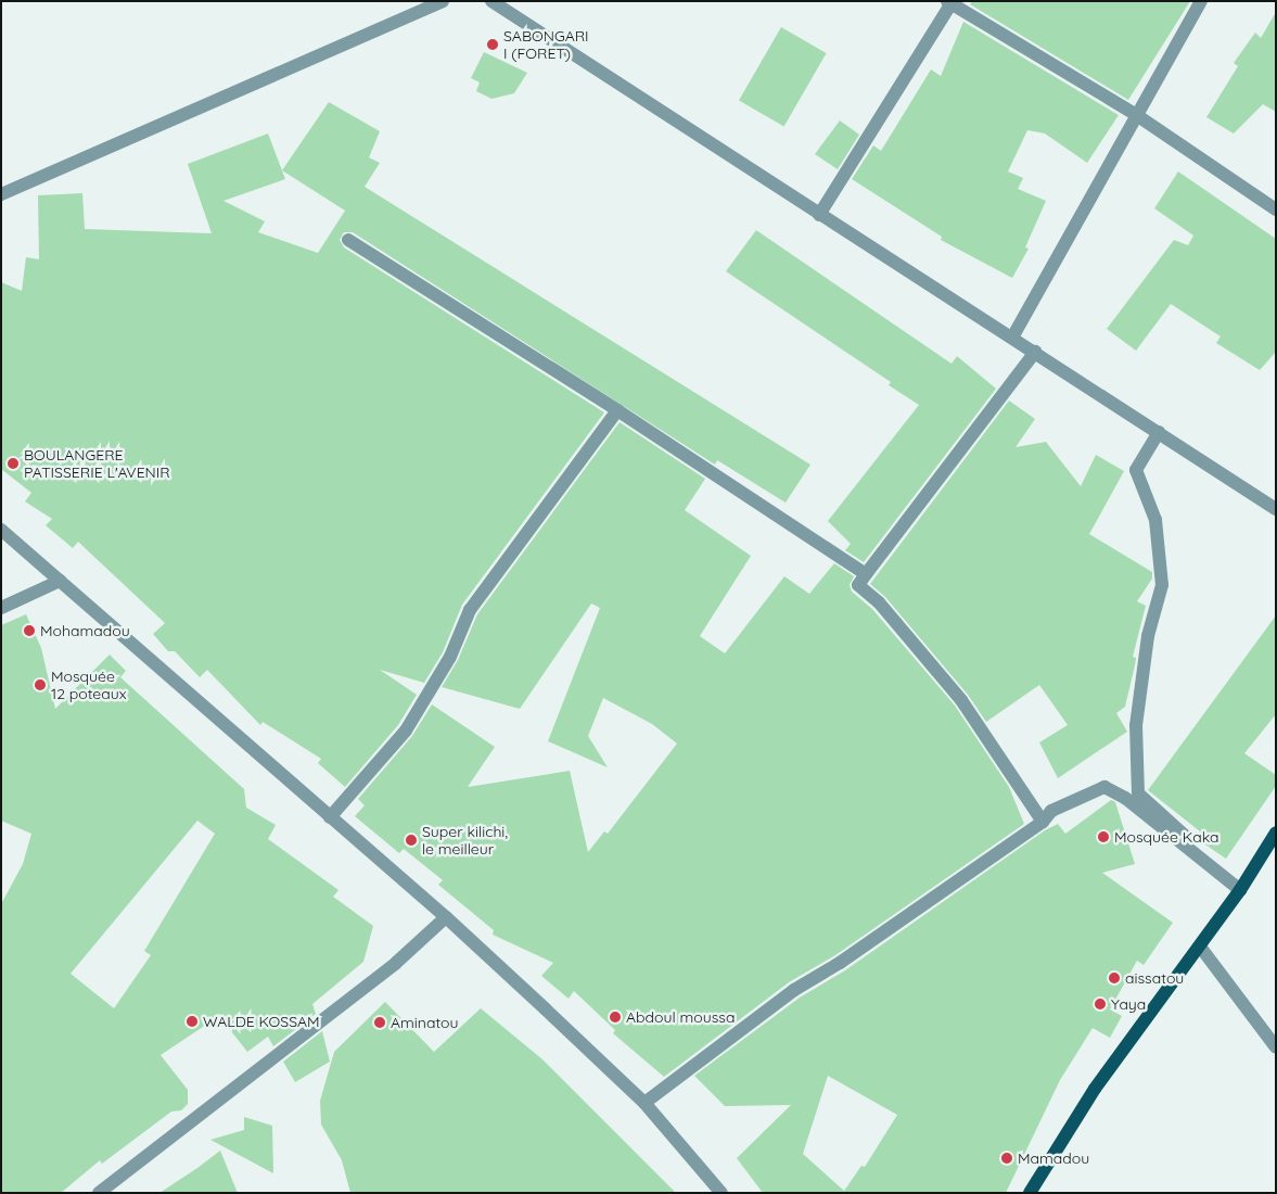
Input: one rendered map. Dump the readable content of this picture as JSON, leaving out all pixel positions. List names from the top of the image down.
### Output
{
  "places": [
    "SABONGARI I (FORET)",
    "BOULANGERE PATISSERIE L'AVENIR",
    "Mohamadou",
    "Mosquée 12 poteaux",
    "Mosquée Kaka",
    "Super kilichi, le meilleur",
    "aissatou",
    "Yaya",
    "Abdoul moussa",
    "WALDE KOSSAM",
    "Aminatou",
    "Mamadou"
  ]
}
